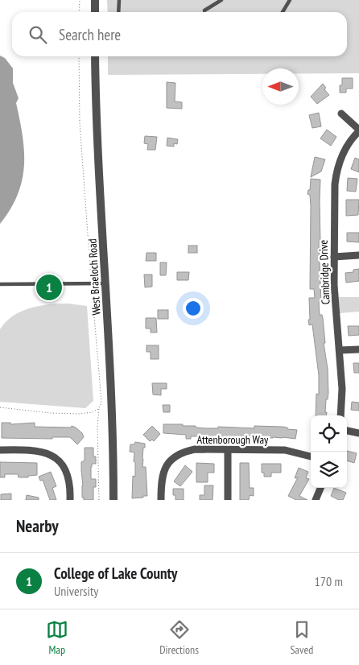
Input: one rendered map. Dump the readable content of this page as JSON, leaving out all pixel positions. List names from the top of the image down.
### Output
{
  "streets": {
    "street": ["Cambridge Drive", "West Braeloch Road", "Attenborough Way"]
  },
  "north": "left",
  "page": {
    "search": "Search here",
    "pins": "1",
    "heading": "Nearby",
    "list": [
      {
        "mark": "1",
        "name": "College of Lake County",
        "note": "University",
        "value": "170 m"
      }
    ],
    "nav": ["Map", "Directions", "Saved"]
  }
}
